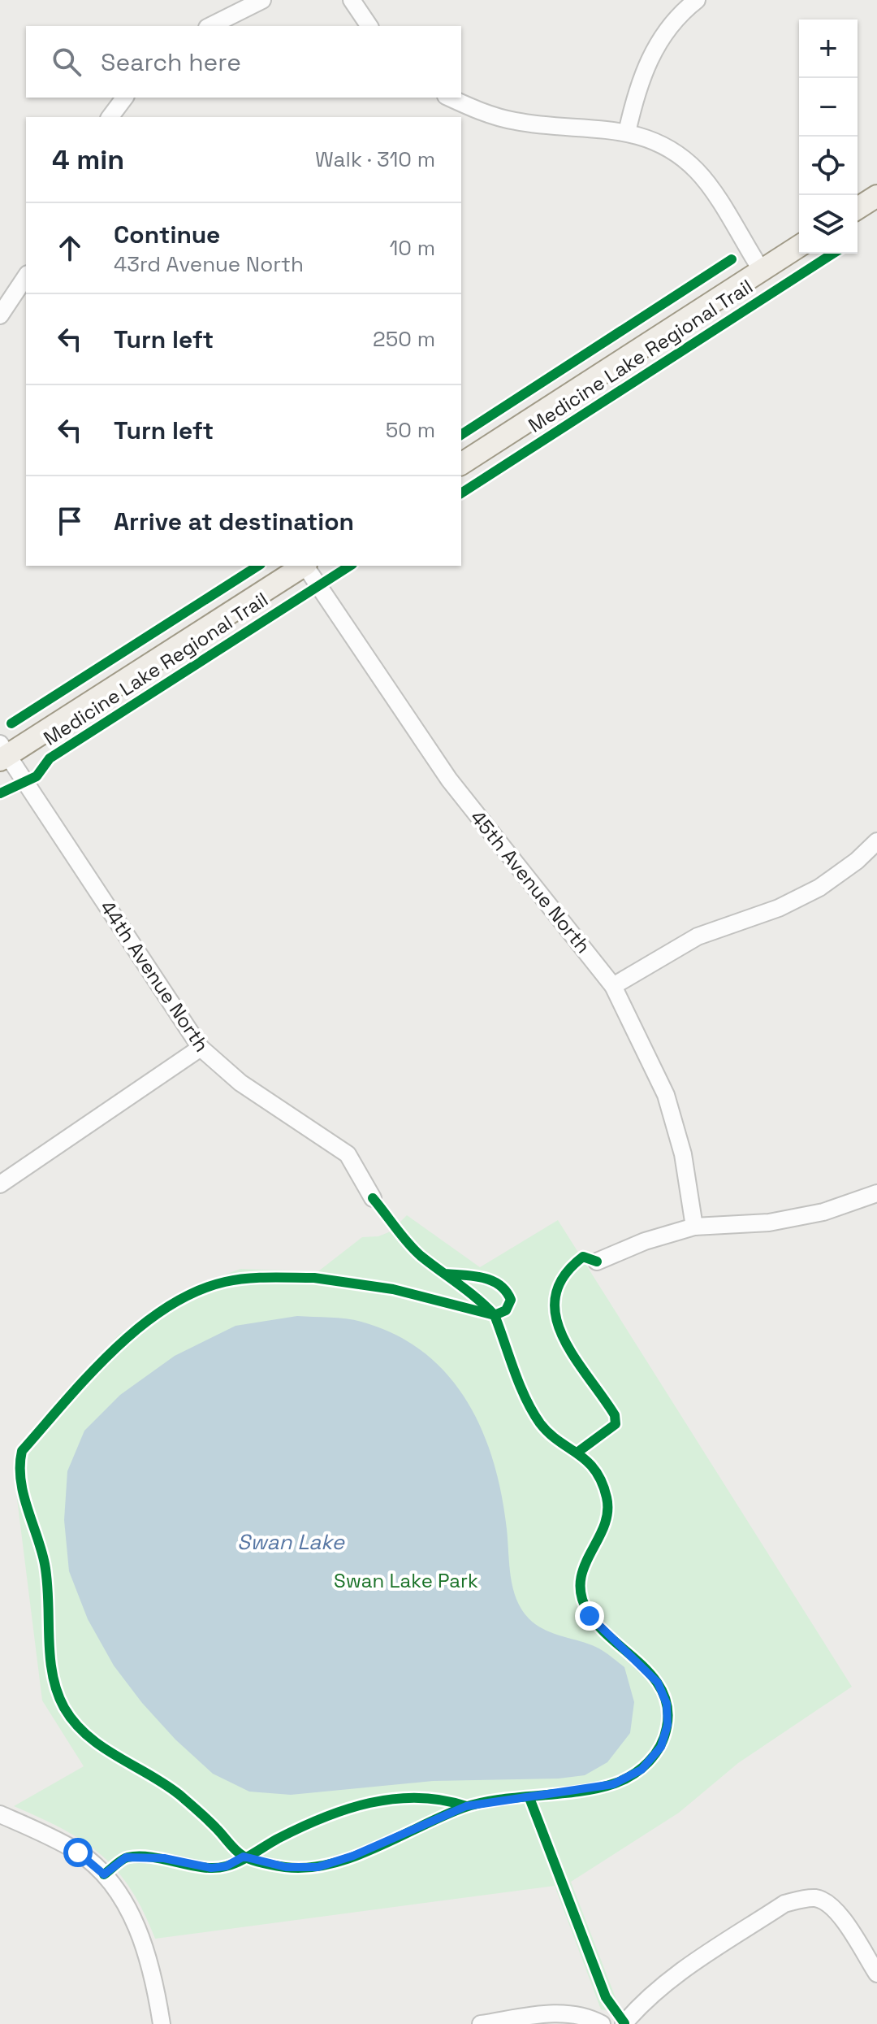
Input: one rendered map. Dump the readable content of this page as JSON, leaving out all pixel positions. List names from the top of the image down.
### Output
{
  "streets": {
    "street": ["45th Avenue North", "44th Avenue North"],
    "cycle path": ["Medicine Lake Regional Trail"]
  },
  "water": ["Swan Lake"],
  "parks": ["Swan Lake Park"],
  "page": {
    "map_buttons": ["+", "−"],
    "search": "Search here",
    "heading": ["4 min", "Walk · 310 m"],
    "list": [
      ["Continue", "43rd Avenue North", "10 m"],
      ["Turn left", "250 m"],
      ["Turn left", "50 m"],
      "Arrive at destination"
    ]
  }
}
